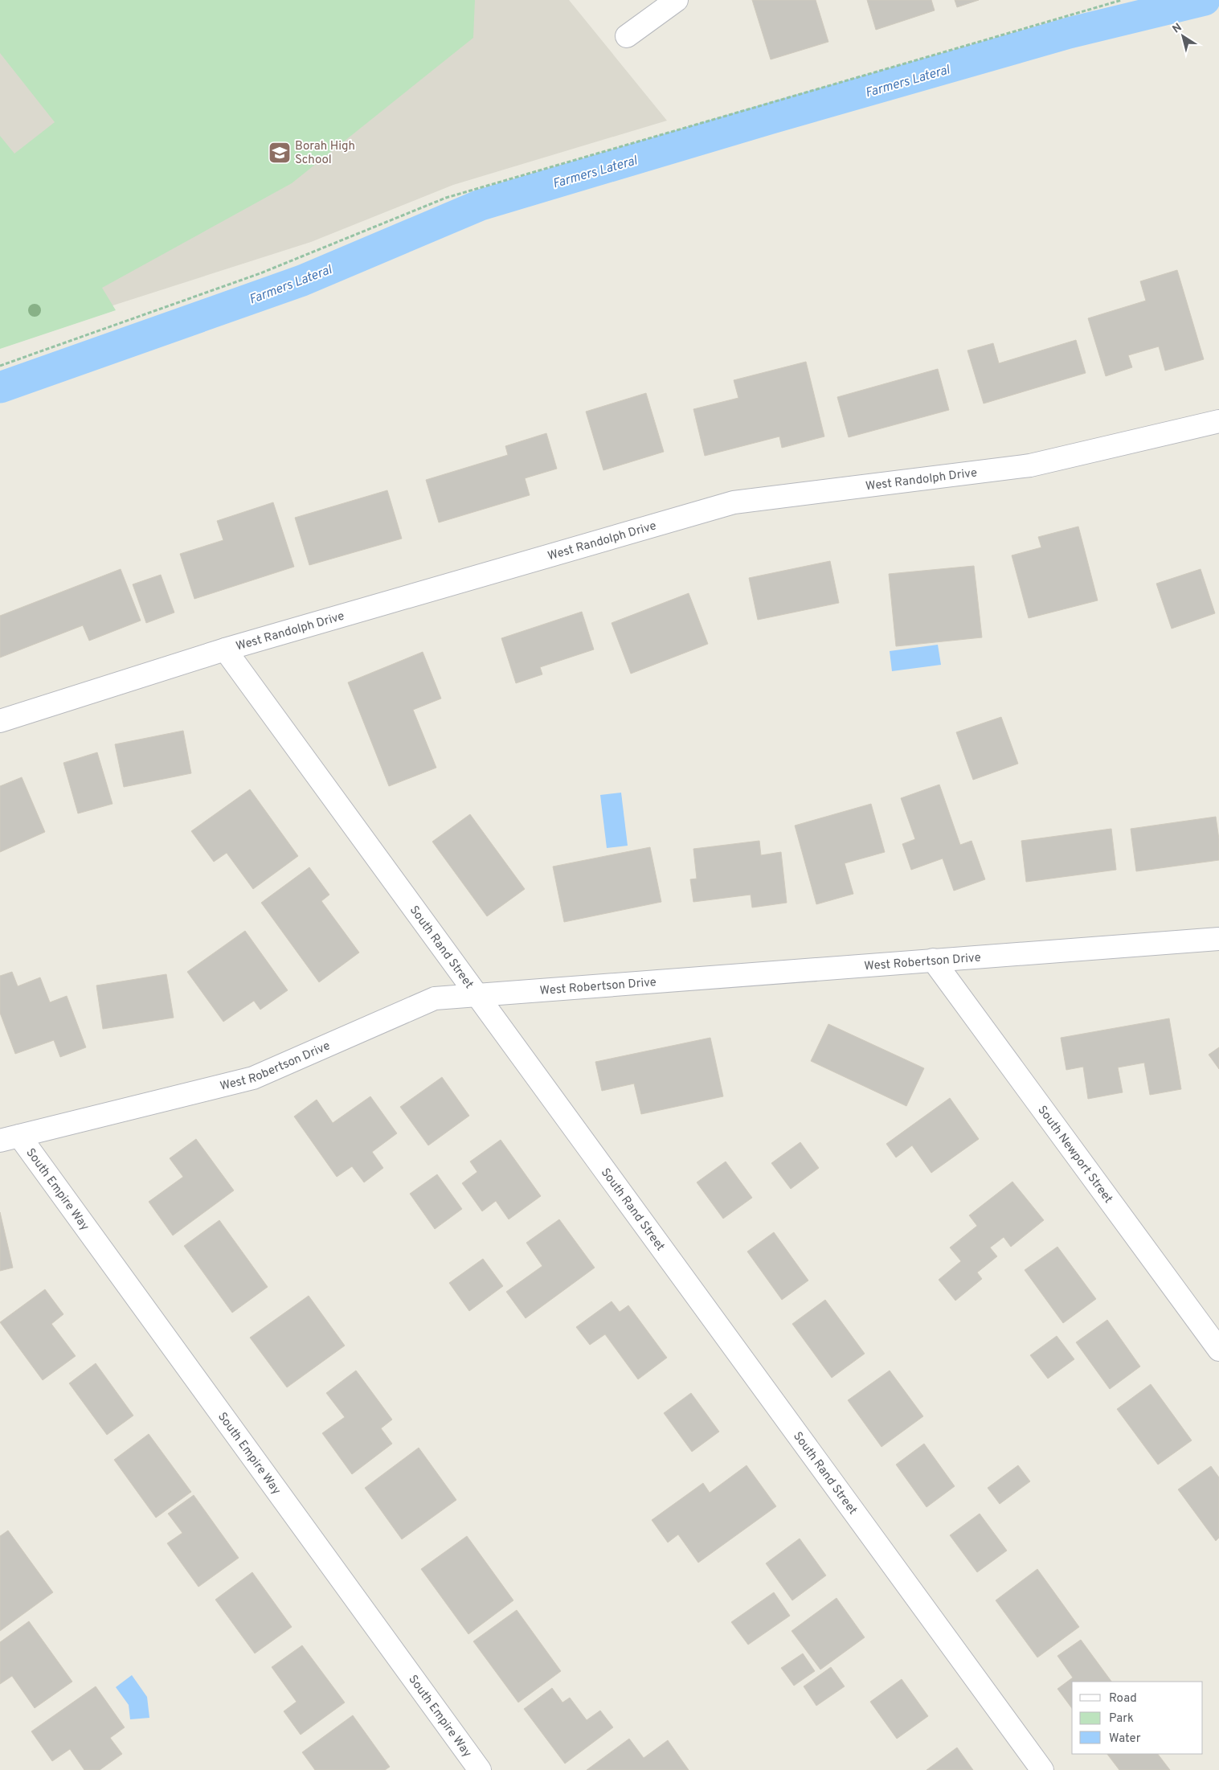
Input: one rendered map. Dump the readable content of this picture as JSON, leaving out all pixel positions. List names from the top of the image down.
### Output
{
  "streets": {
    "street": [
      "West Randolph Drive",
      "South Rand Street",
      "West Robertson Drive",
      "South Newport Street",
      "South Empire Way"
    ]
  },
  "crossings": [
    ["West Randolph Drive", "South Rand Street"],
    ["South Rand Street", "West Robertson Drive"],
    ["West Robertson Drive", "South Newport Street"],
    ["West Robertson Drive", "South Empire Way"]
  ],
  "water": ["Farmers Lateral"],
  "places": {
    "school or university": ["Borah High School"]
  },
  "legend": ["Road", "Park", "Water"],
  "north": "top left"
}
